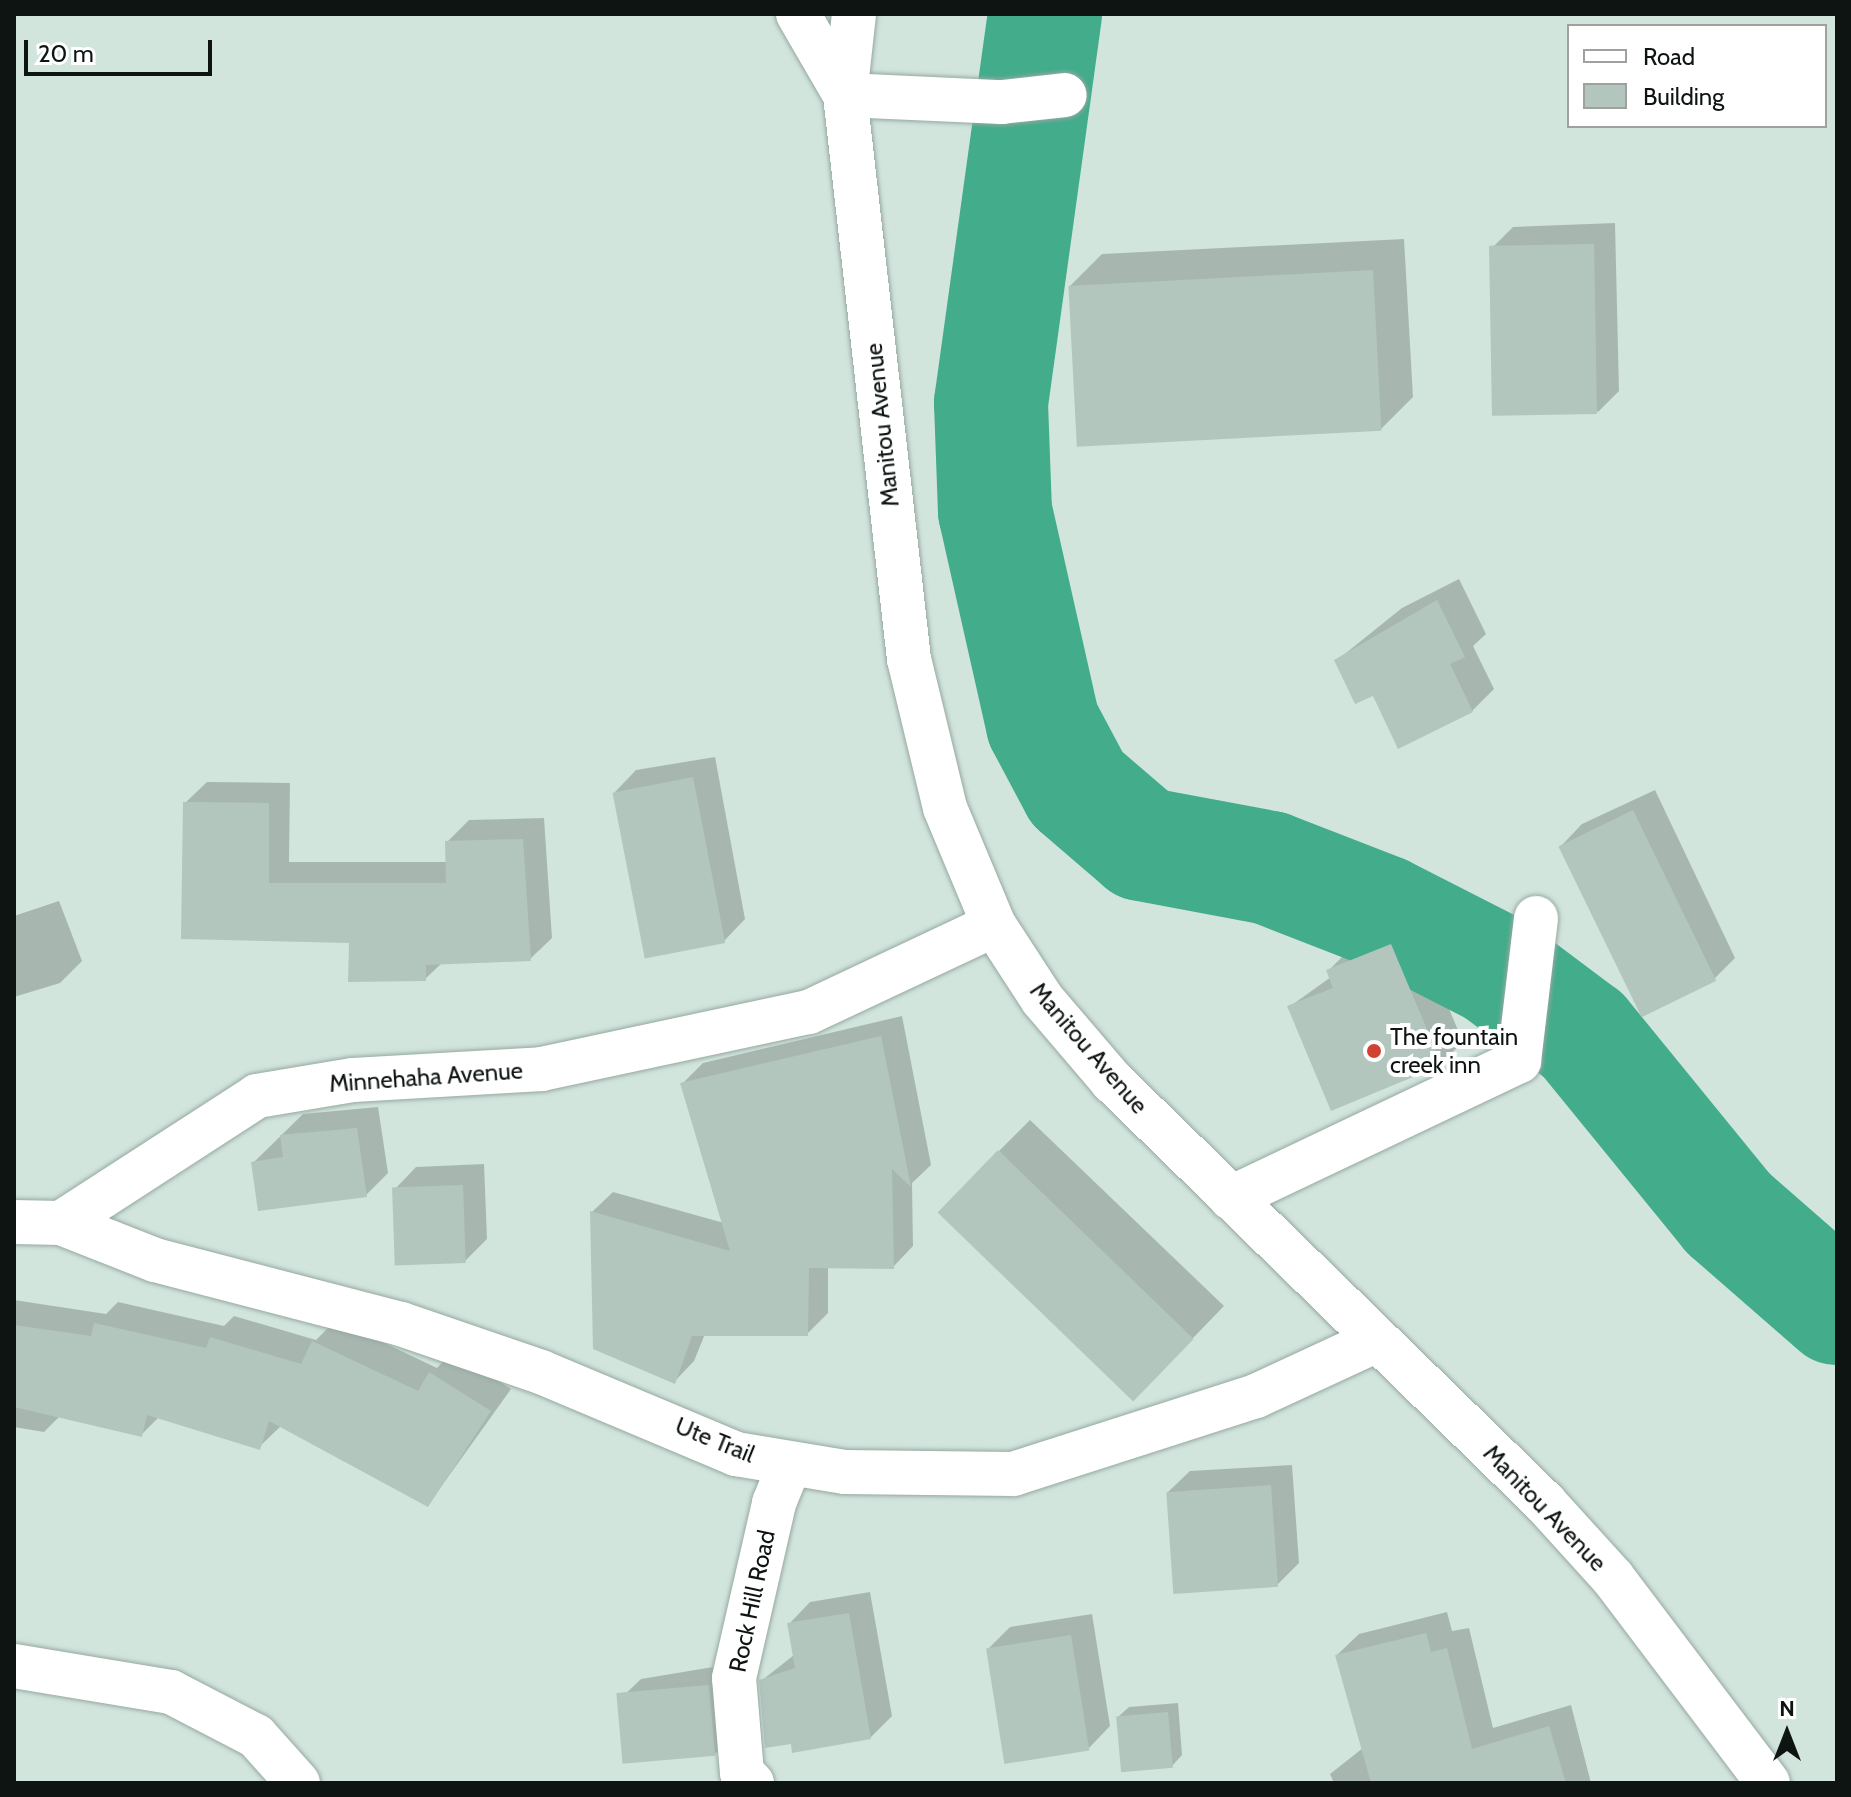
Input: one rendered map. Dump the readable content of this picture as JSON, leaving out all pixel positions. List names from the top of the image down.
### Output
{
  "streets": {
    "street": [
      "Manitou Avenue",
      "Minnehaha Avenue",
      "Ute Trail",
      "Rock Hill Road"
    ]
  },
  "crossings": [
    ["Manitou Avenue", "Minnehaha Avenue"],
    ["Manitou Avenue", "Ute Trail"],
    ["Minnehaha Avenue", "Ute Trail"],
    ["Ute Trail", "Rock Hill Road"]
  ],
  "places": ["The fountain creek inn"],
  "legend": ["Road", "Building"],
  "scale_bar": "20 m",
  "north": "top"
}
